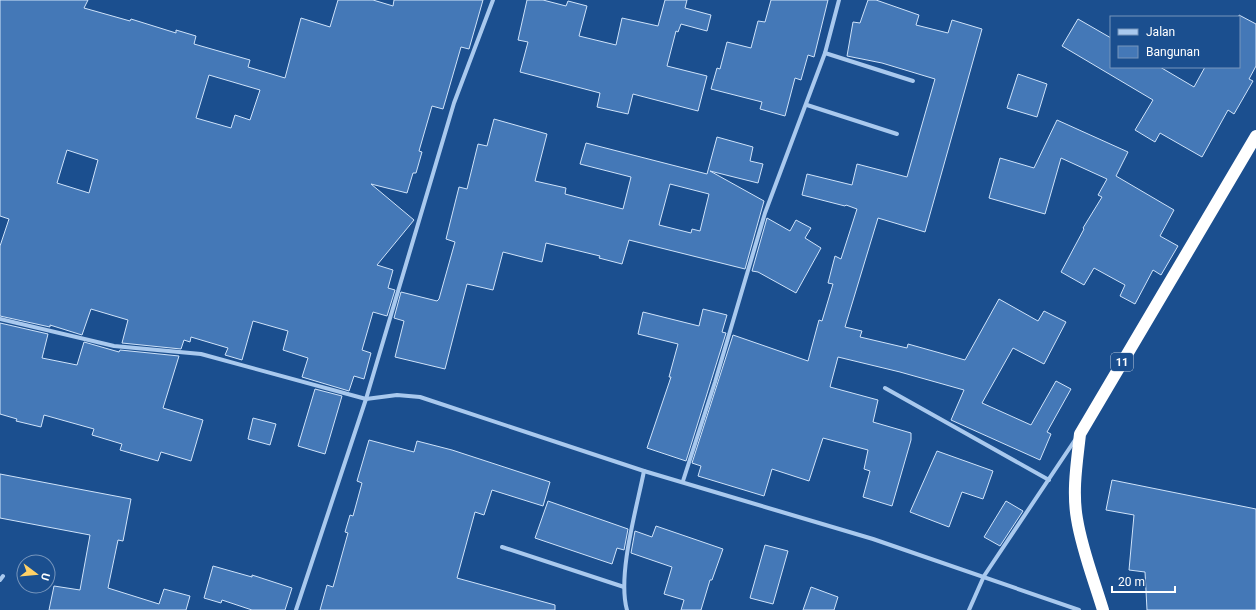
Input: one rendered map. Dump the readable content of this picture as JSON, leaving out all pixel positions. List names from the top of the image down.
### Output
{
  "streets": {
    "highway": ["11"]
  },
  "legend": ["Jalan", "Bangunan"],
  "scale_bar": "20 m",
  "north": "right"
}
